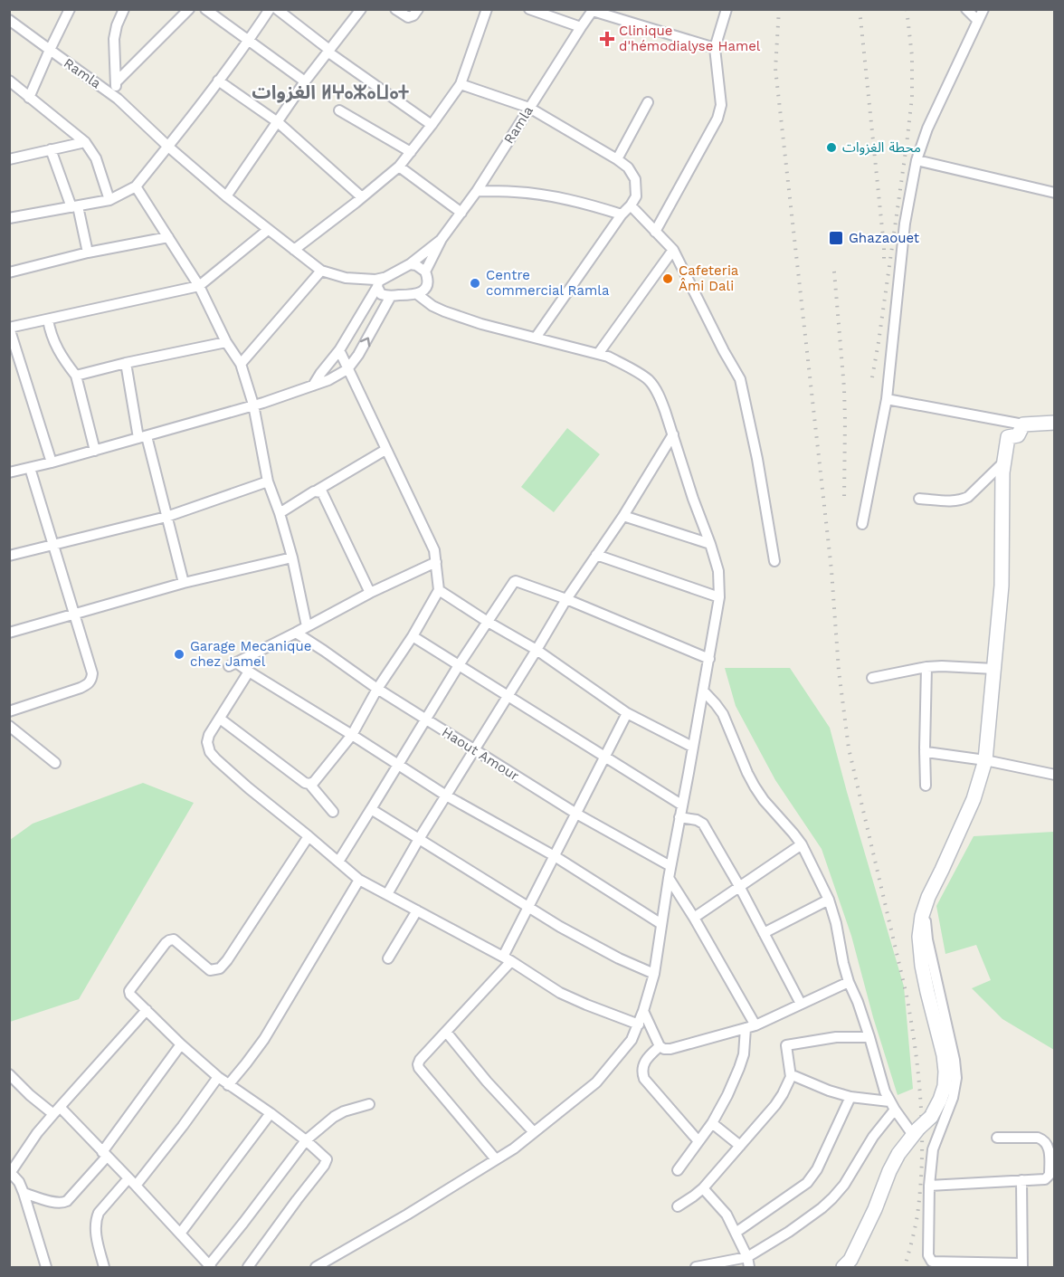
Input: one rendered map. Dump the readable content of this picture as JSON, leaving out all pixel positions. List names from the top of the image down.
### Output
{
  "streets": {
    "street": ["Ramla", "Haout Amour"]
  },
  "districts": ["الغزوات ⵍⵖⴰⵣⴰⵡⴰⵜ"],
  "places": {
    "health": ["Clinique d'hémodialyse Hamel"],
    "other": [
      "محطة الغزوات",
      "Cafeteria Âmi Dali",
      "Centre commercial Ramla",
      "Garage Mecanique chez Jamel"
    ],
    "transit": ["Ghazaouet"]
  }
}
